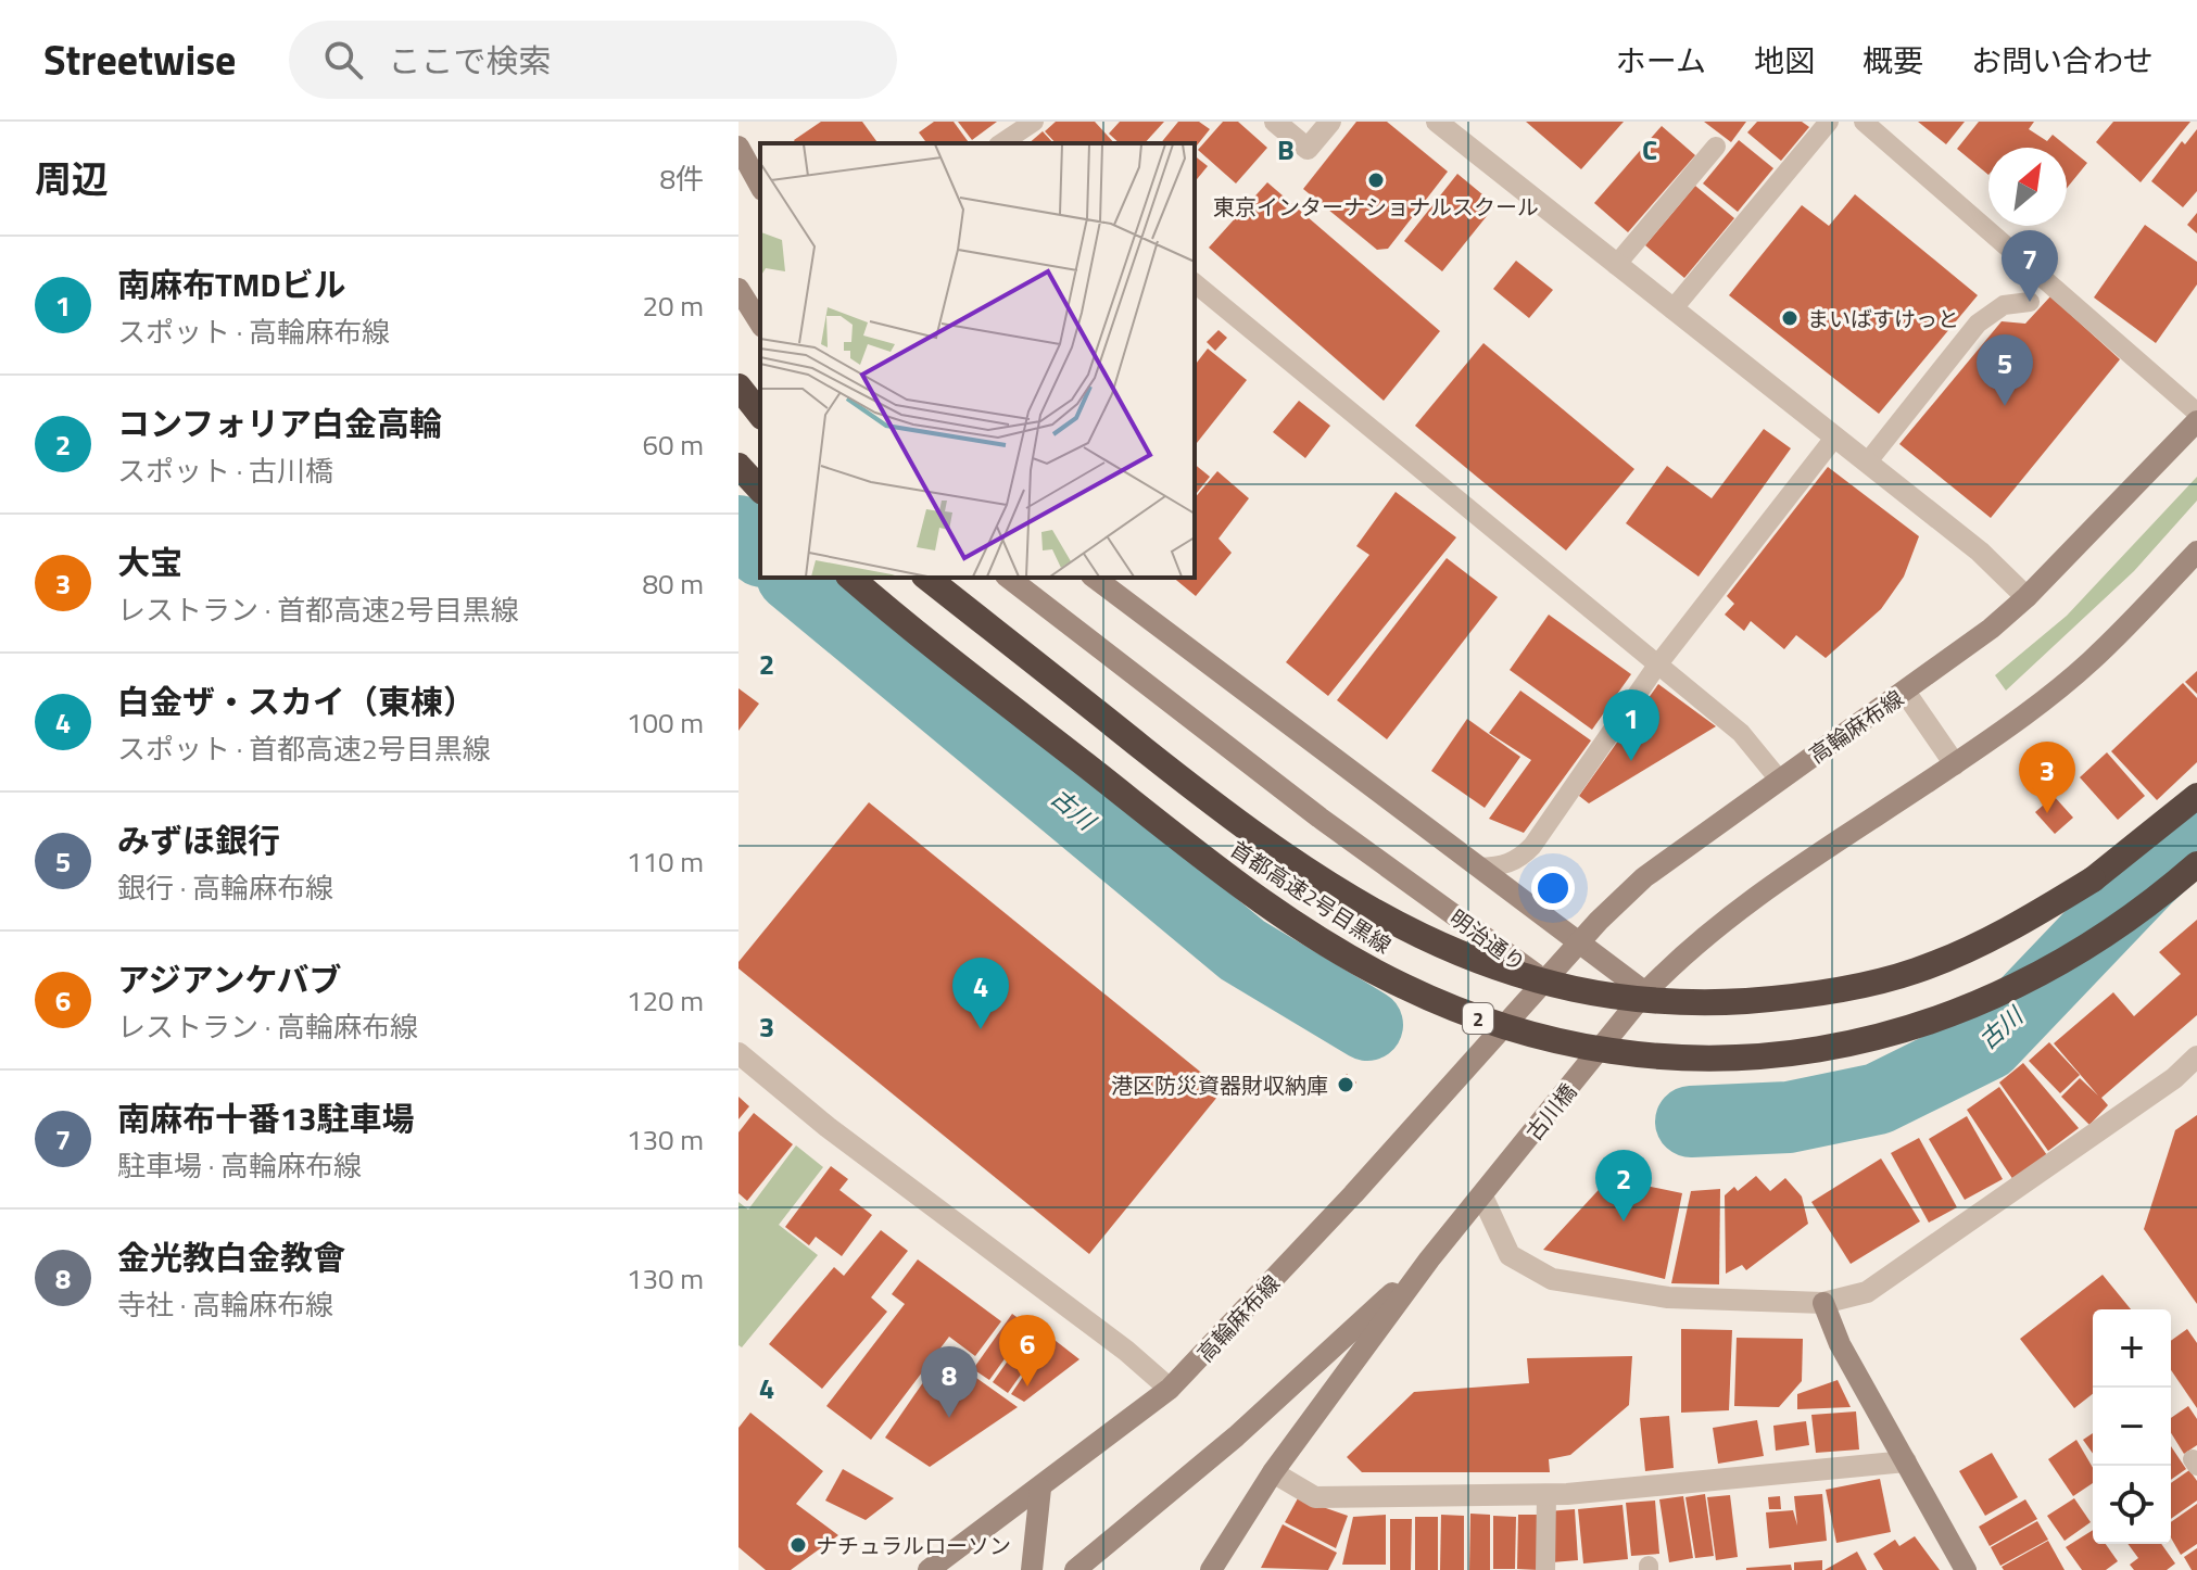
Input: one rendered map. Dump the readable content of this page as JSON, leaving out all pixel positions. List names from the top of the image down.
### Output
{
  "streets": {
    "highway": ["首都高速2号目黒線", "2"],
    "main road": ["高輪麻布線", "明治通り", "古川橋"]
  },
  "crossings": [
    ["高輪麻布線", "明治通り"],
    ["明治通り", "古川橋"]
  ],
  "water": ["古川"],
  "places": [
    "東京インターナショナルスクール",
    "まいばすけっと",
    "港区防災資器財収納庫",
    "ナチュラルローソン"
  ],
  "north": "top right",
  "page": {
    "header": "Streetwise",
    "search": "ここで検索",
    "nav": [
      "ホーム",
      "地図",
      "概要",
      "お問い合わせ"
    ],
    "heading": ["周辺", "8件"],
    "pins": [
      "7",
      "5",
      "1",
      "3",
      "4",
      "2",
      "6",
      "8"
    ],
    "list": [
      {
        "mark": "1",
        "name": "南麻布TMDビル",
        "note": "スポット · 高輪麻布線",
        "value": "20 m"
      },
      {
        "mark": "2",
        "name": "コンフォリア白金高輪",
        "note": "スポット · 古川橋",
        "value": "60 m"
      },
      {
        "mark": "3",
        "name": "大宝",
        "note": "レストラン · 首都高速2号目黒線",
        "value": "80 m"
      },
      {
        "mark": "4",
        "name": "白金ザ・スカイ（東棟）",
        "note": "スポット · 首都高速2号目黒線",
        "value": "100 m"
      },
      {
        "mark": "5",
        "name": "みずほ銀行",
        "note": "銀行 · 高輪麻布線",
        "value": "110 m"
      },
      {
        "mark": "6",
        "name": "アジアンケバブ",
        "note": "レストラン · 高輪麻布線",
        "value": "120 m"
      },
      {
        "mark": "7",
        "name": "南麻布十番13駐車場",
        "note": "駐車場 · 高輪麻布線",
        "value": "130 m"
      },
      {
        "mark": "8",
        "name": "金光教白金教會",
        "note": "寺社 · 高輪麻布線",
        "value": "130 m"
      }
    ],
    "map_buttons": ["+", "−"]
  },
  "grid": {
    "columns": ["B", "C"],
    "rows": ["2", "3", "4"]
  }
}
